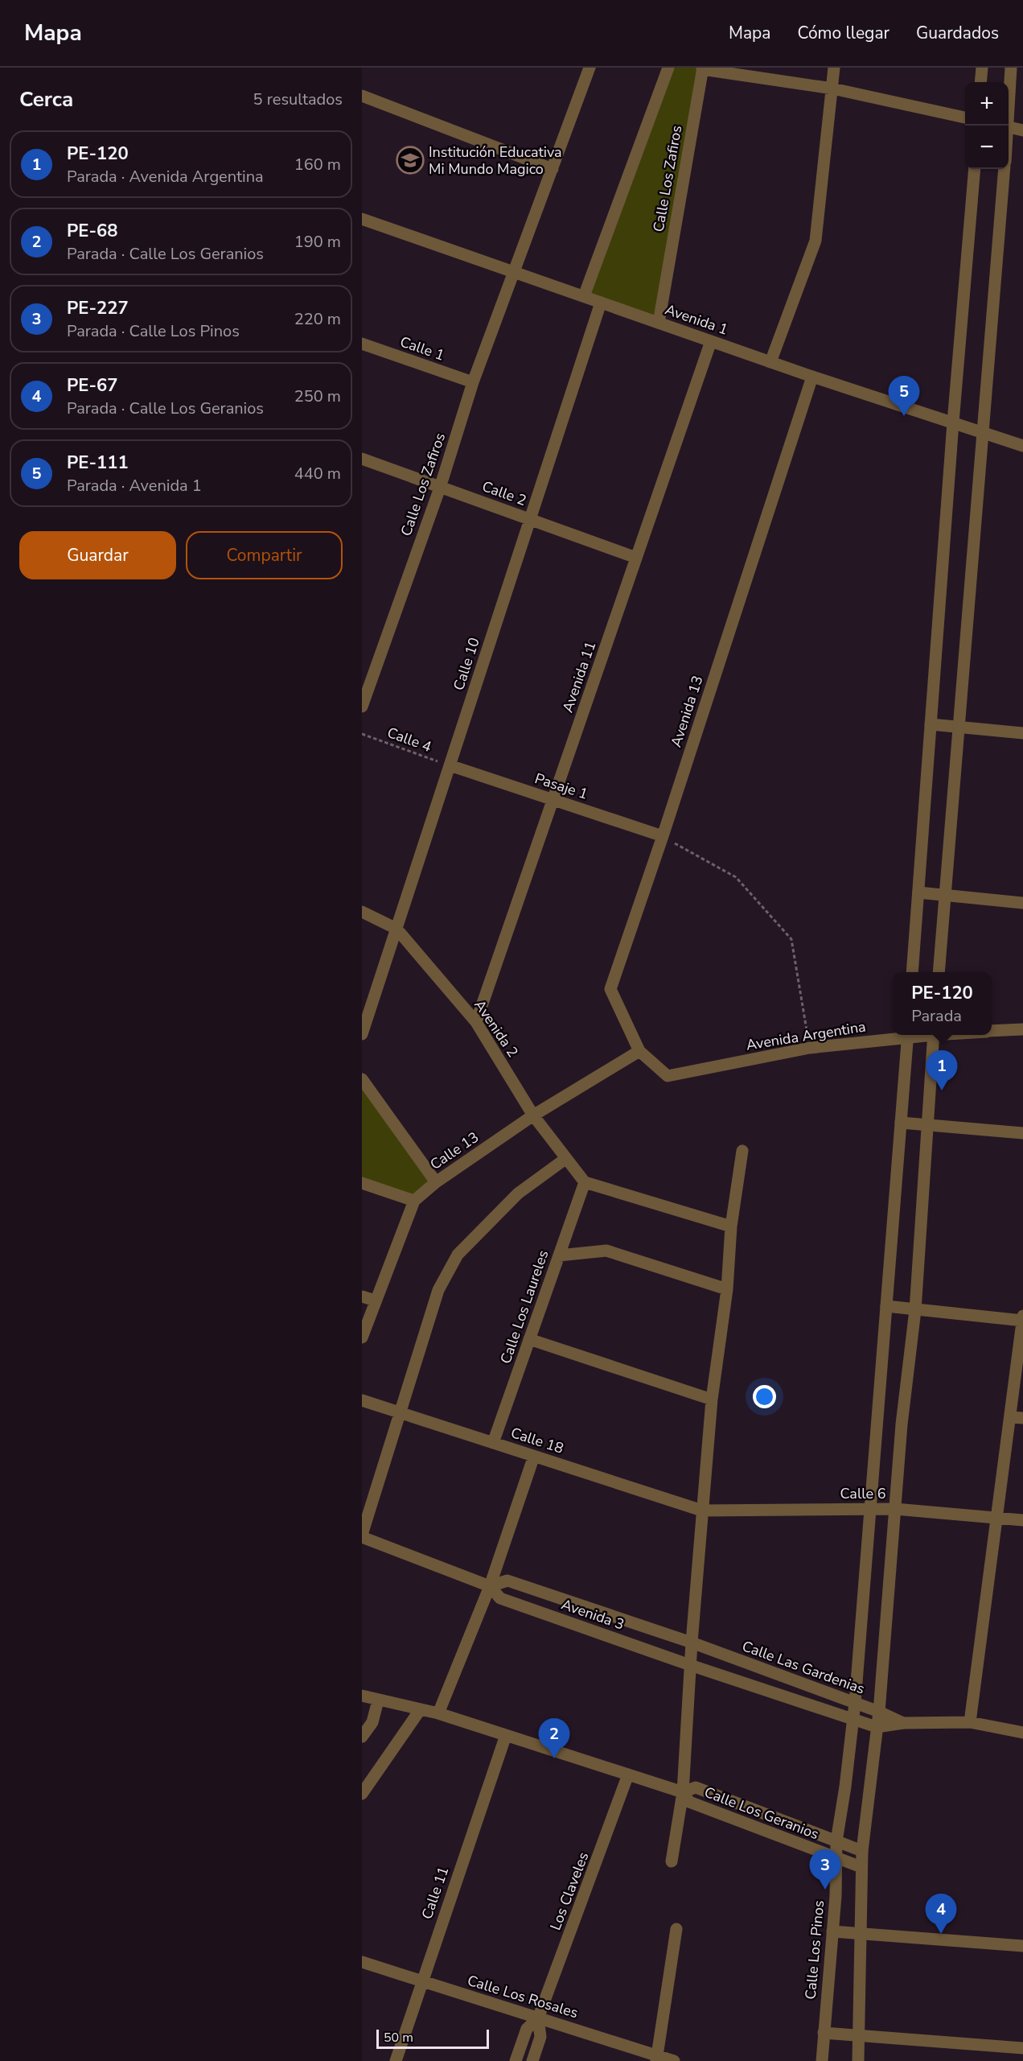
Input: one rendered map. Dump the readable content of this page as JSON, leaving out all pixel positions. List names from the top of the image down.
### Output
{
  "streets": {
    "street": [
      "Calle Los Zafiros",
      "Avenida 1",
      "Calle 1",
      "Calle 2",
      "Calle 10",
      "Avenida 11",
      "Avenida 13",
      "Pasaje 1",
      "Avenida 2",
      "Avenida Argentina",
      "Calle 13",
      "Calle Los Laureles",
      "Calle 18",
      "Calle 6",
      "Avenida 3",
      "Calle Las Gardenias",
      "Calle Los Geranios",
      "Los Claveles",
      "Calle 11",
      "Calle Los Pinos",
      "Calle Los Rosales"
    ],
    "path": ["Calle 4"]
  },
  "crossings": [
    ["Calle Los Zafiros", "Avenida 1"],
    ["Calle Los Zafiros", "Calle 1"],
    ["Calle Los Zafiros", "Calle 2"],
    ["Avenida 1", "Calle 10"],
    ["Avenida 1", "Avenida 11"],
    ["Avenida 1", "Avenida 13"],
    ["Calle 2", "Calle 10"],
    ["Calle 2", "Avenida 11"],
    ["Calle 10", "Calle 4"],
    ["Calle 10", "Pasaje 1"],
    ["Calle 10", "Avenida 2"],
    ["Avenida 11", "Pasaje 1"],
    ["Avenida 11", "Avenida 2"],
    ["Avenida 13", "Pasaje 1"],
    ["Avenida 13", "Avenida Argentina"],
    ["Avenida 13", "Calle 13"],
    ["Calle 4", "Pasaje 1"],
    ["Avenida 2", "Calle 13"],
    ["Avenida 2", "Calle Los Laureles"],
    ["Avenida Argentina", "Calle 13"],
    ["Calle Los Laureles", "Calle 18"],
    ["Calle 18", "Calle 6"],
    ["Calle 6", "Calle Los Pinos"],
    ["Avenida 3", "Calle Las Gardenias"],
    ["Calle Las Gardenias", "Calle Los Pinos"],
    ["Calle Los Geranios", "Los Claveles"],
    ["Calle Los Geranios", "Calle 11"],
    ["Calle Los Geranios", "Calle Los Pinos"],
    ["Los Claveles", "Calle Los Rosales"],
    ["Calle 11", "Calle Los Rosales"]
  ],
  "places": {
    "school or university": ["Institución Educativa Mi Mundo Magico"]
  },
  "scale_bar": "50 m",
  "page": {
    "header": "Mapa",
    "nav": ["Mapa", "Cómo llegar", "Guardados"],
    "heading": ["Cerca", "5 resultados"],
    "map_buttons": ["+", "−"],
    "list": [
      {
        "mark": "1",
        "name": "PE-120",
        "note": "Parada · Avenida Argentina",
        "value": "160 m"
      },
      {
        "mark": "2",
        "name": "PE-68",
        "note": "Parada · Calle Los Geranios",
        "value": "190 m"
      },
      {
        "mark": "3",
        "name": "PE-227",
        "note": "Parada · Calle Los Pinos",
        "value": "220 m"
      },
      {
        "mark": "4",
        "name": "PE-67",
        "note": "Parada · Calle Los Geranios",
        "value": "250 m"
      },
      {
        "mark": "5",
        "name": "PE-111",
        "note": "Parada · Avenida 1",
        "value": "440 m"
      }
    ],
    "pins": [
      "5",
      "1",
      "2",
      "3",
      "4"
    ],
    "buttons": ["Guardar", "Compartir"],
    "popup": ["PE-120", "Parada"],
    "scale": "50 m"
  }
}
